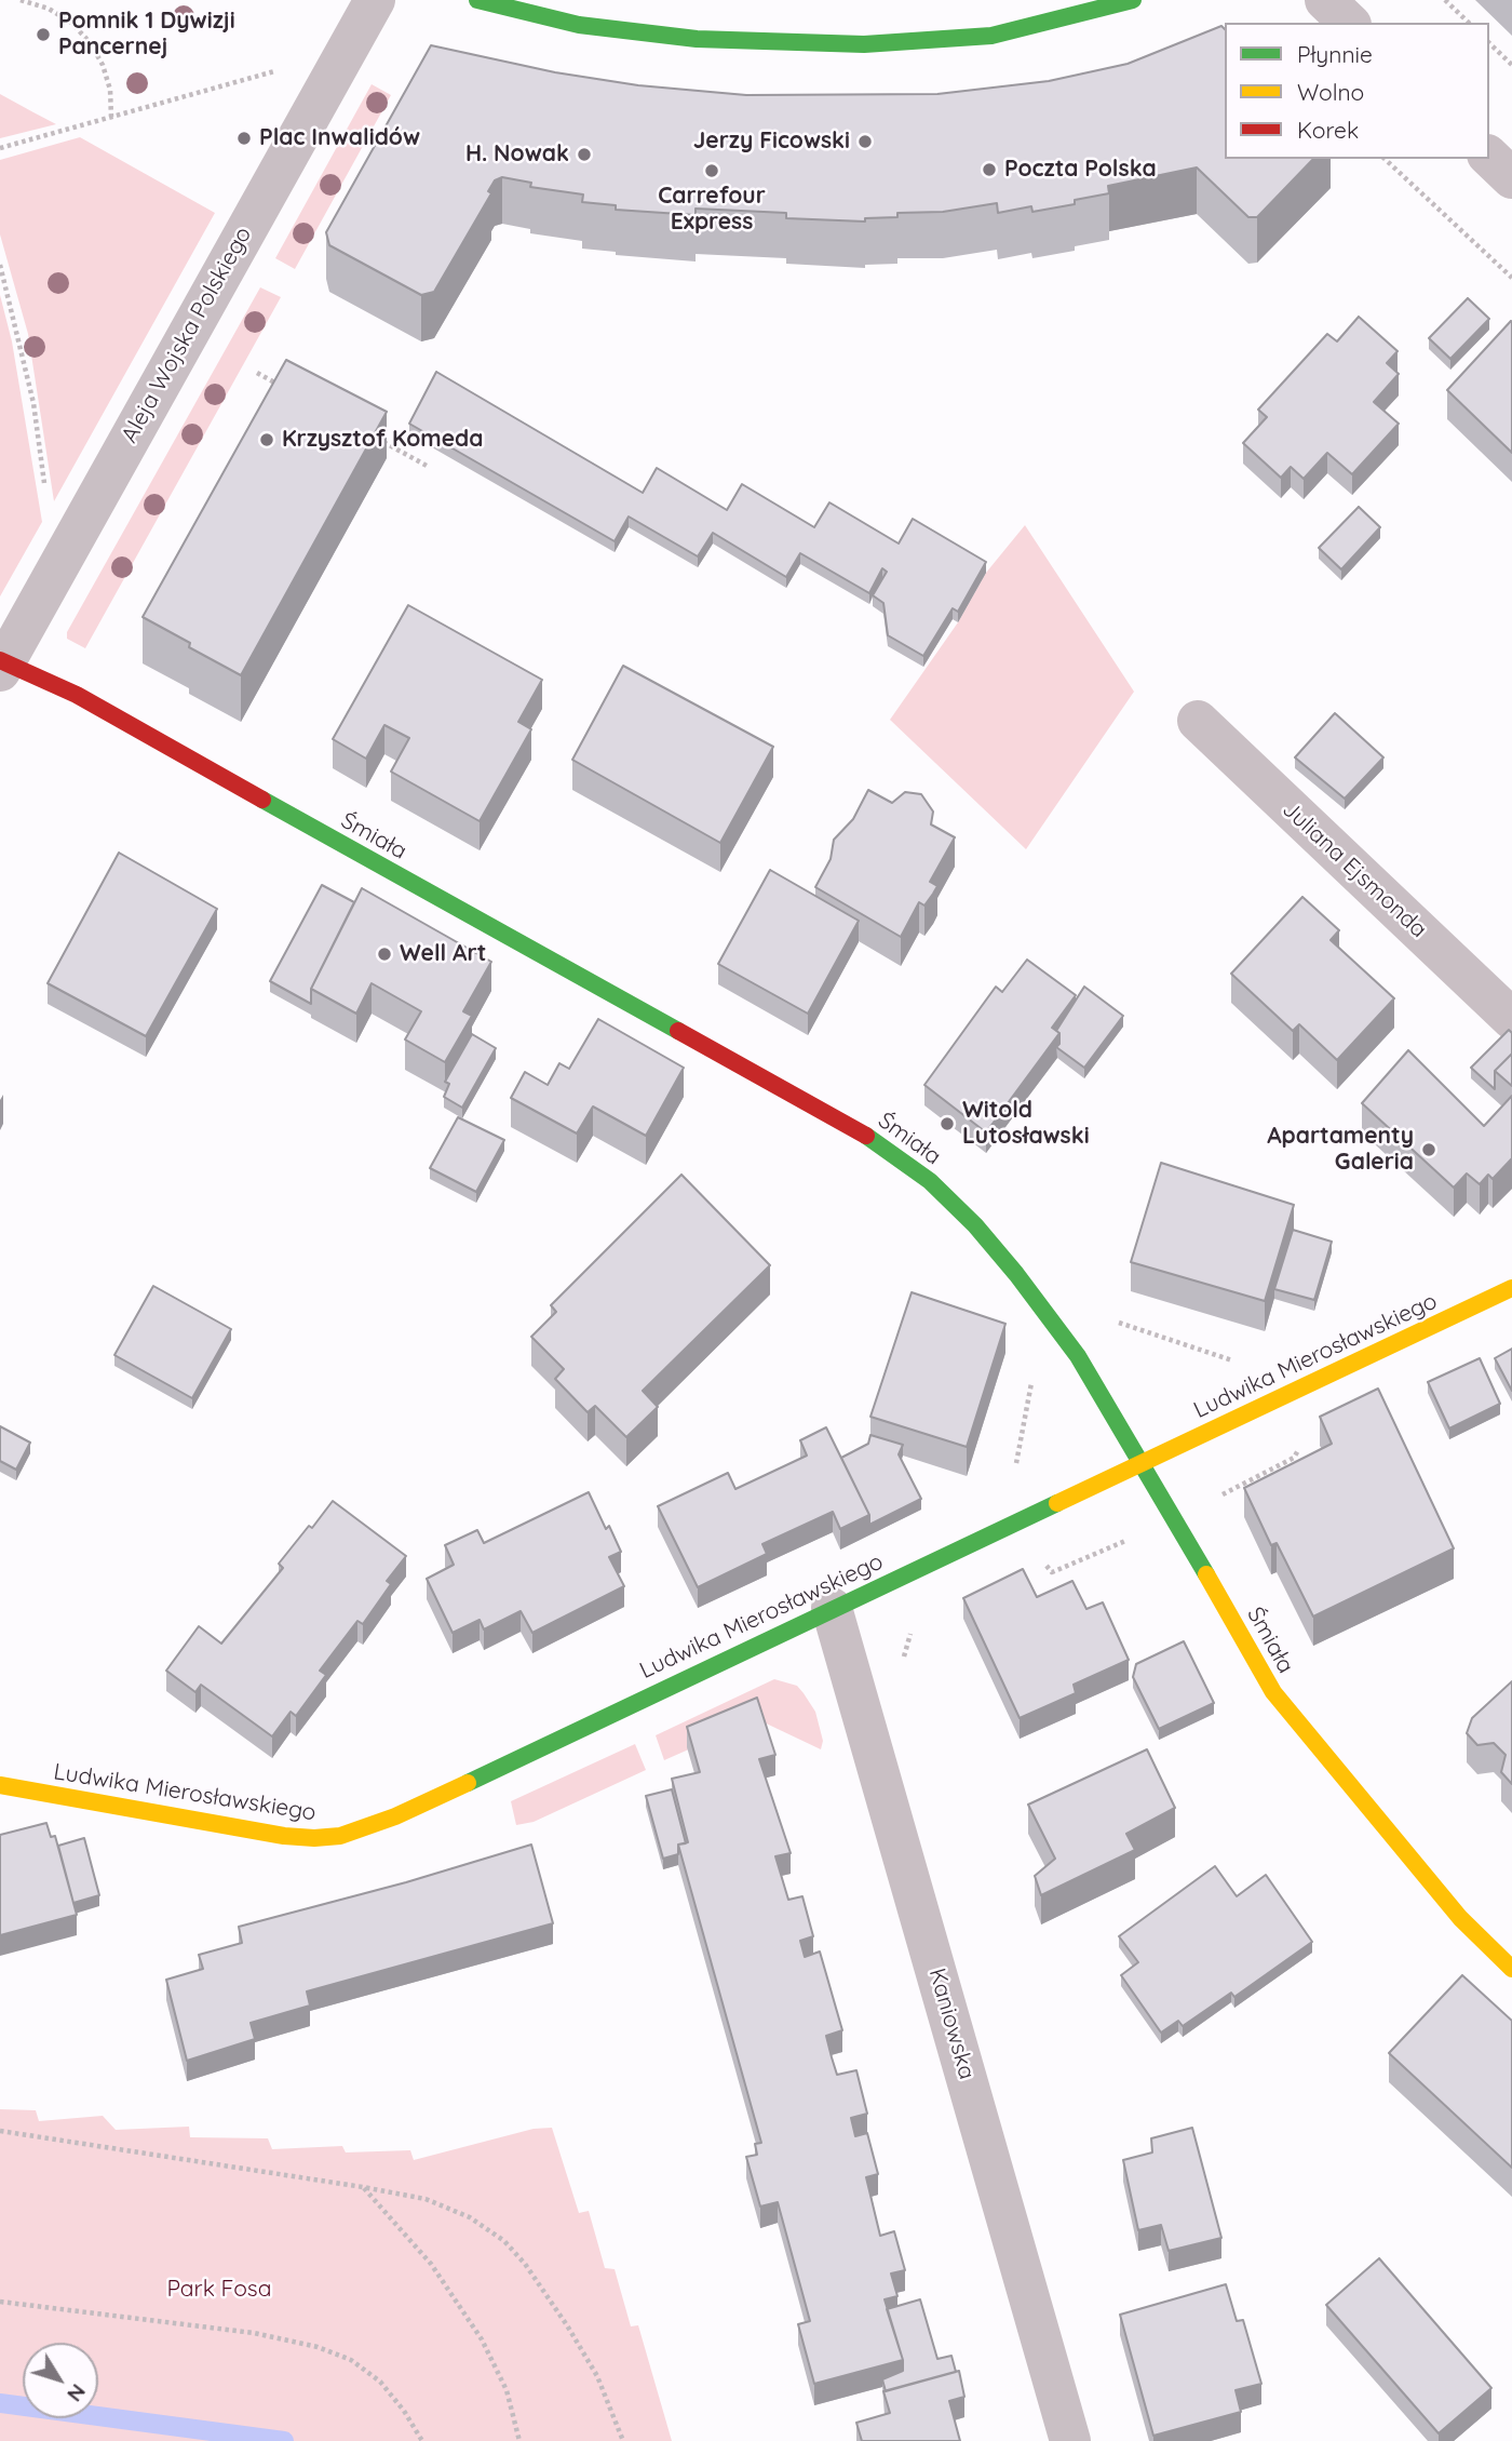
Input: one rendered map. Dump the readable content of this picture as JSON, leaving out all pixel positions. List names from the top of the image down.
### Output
{
  "streets": {
    "street": [
      "Aleja Wojska Polskiego",
      "Śmiała",
      "Juliana Ejsmonda",
      "Ludwika Mierosławskiego",
      "Kaniowska"
    ]
  },
  "crossings": [
    ["Aleja Wojska Polskiego", "Śmiała"],
    ["Śmiała", "Ludwika Mierosławskiego"],
    ["Ludwika Mierosławskiego", "Kaniowska"]
  ],
  "parks": ["Park Fosa"],
  "places": [
    "Pomnik 1 Dywizji Pancernej",
    "Plac Inwalidów",
    "Jerzy Ficowski",
    "H. Nowak",
    "Poczta Polska",
    "Carrefour Express",
    "Krzysztof Komeda",
    "Well Art",
    "Witold Lutosławski",
    "Apartamenty Galeria"
  ],
  "legend": ["Płynnie", "Wolno", "Korek"],
  "north": "bottom right"
}
